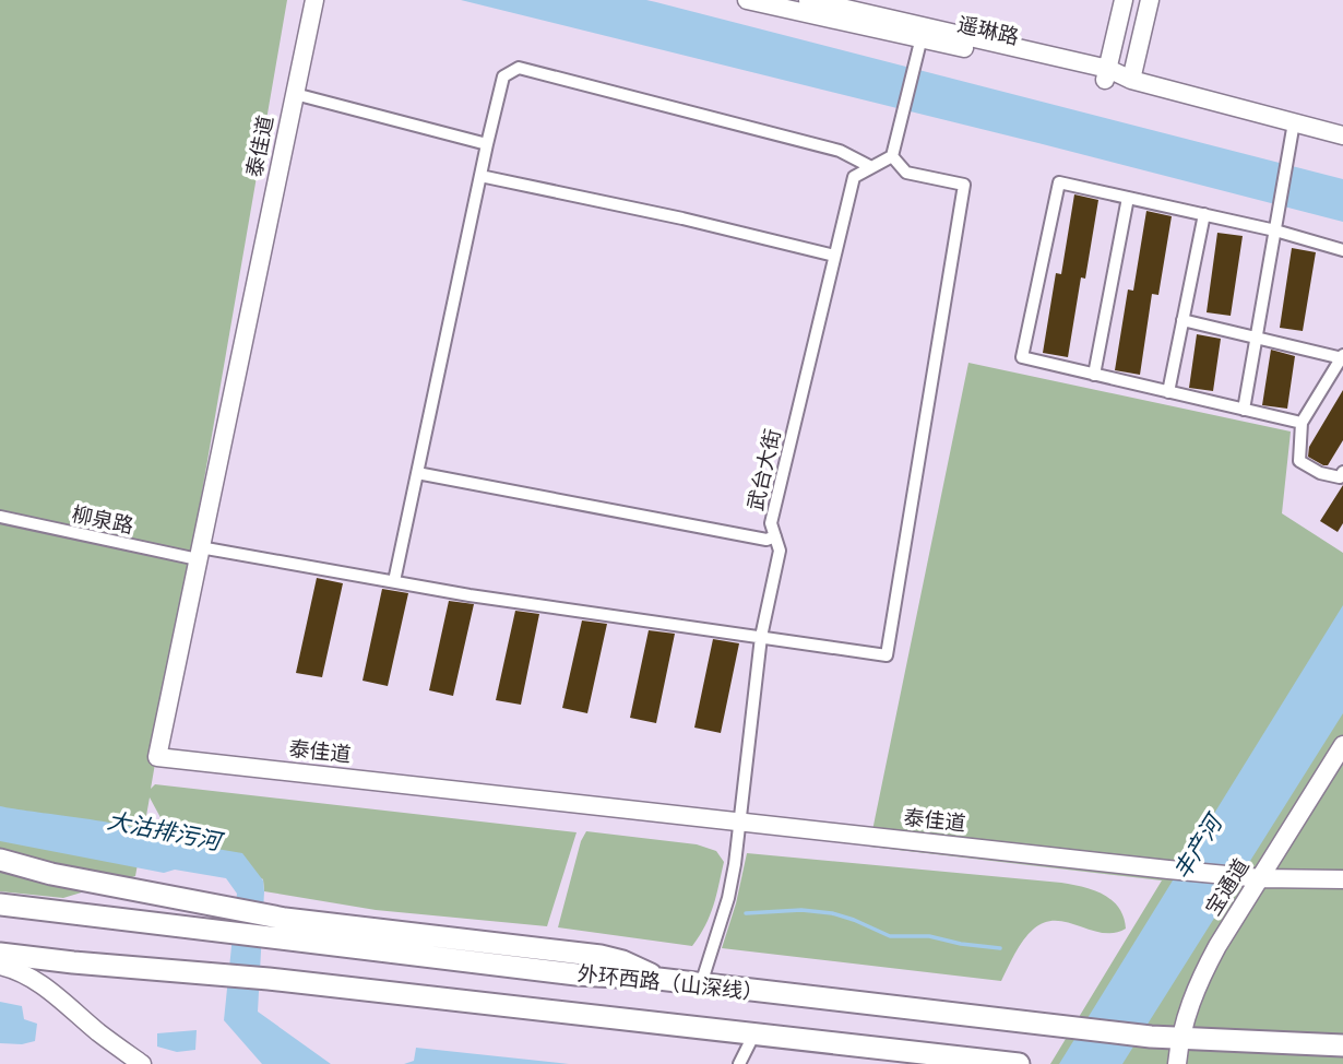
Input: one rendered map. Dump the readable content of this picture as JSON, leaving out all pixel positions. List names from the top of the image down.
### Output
{
  "streets": {
    "highway": ["外环西路（山深线）"],
    "street": [
      "遥琳路",
      "泰佳道",
      "武台大街",
      "柳泉路",
      "宝通道"
    ]
  },
  "crossings": [
    ["泰佳道", "武台大街"],
    ["泰佳道", "柳泉路"],
    ["泰佳道", "宝通道"],
    ["武台大街", "柳泉路"],
    ["武台大街", "外环西路（山深线）"],
    ["宝通道", "外环西路（山深线）"]
  ],
  "water": ["大沽排污河", "丰产河"]
}
